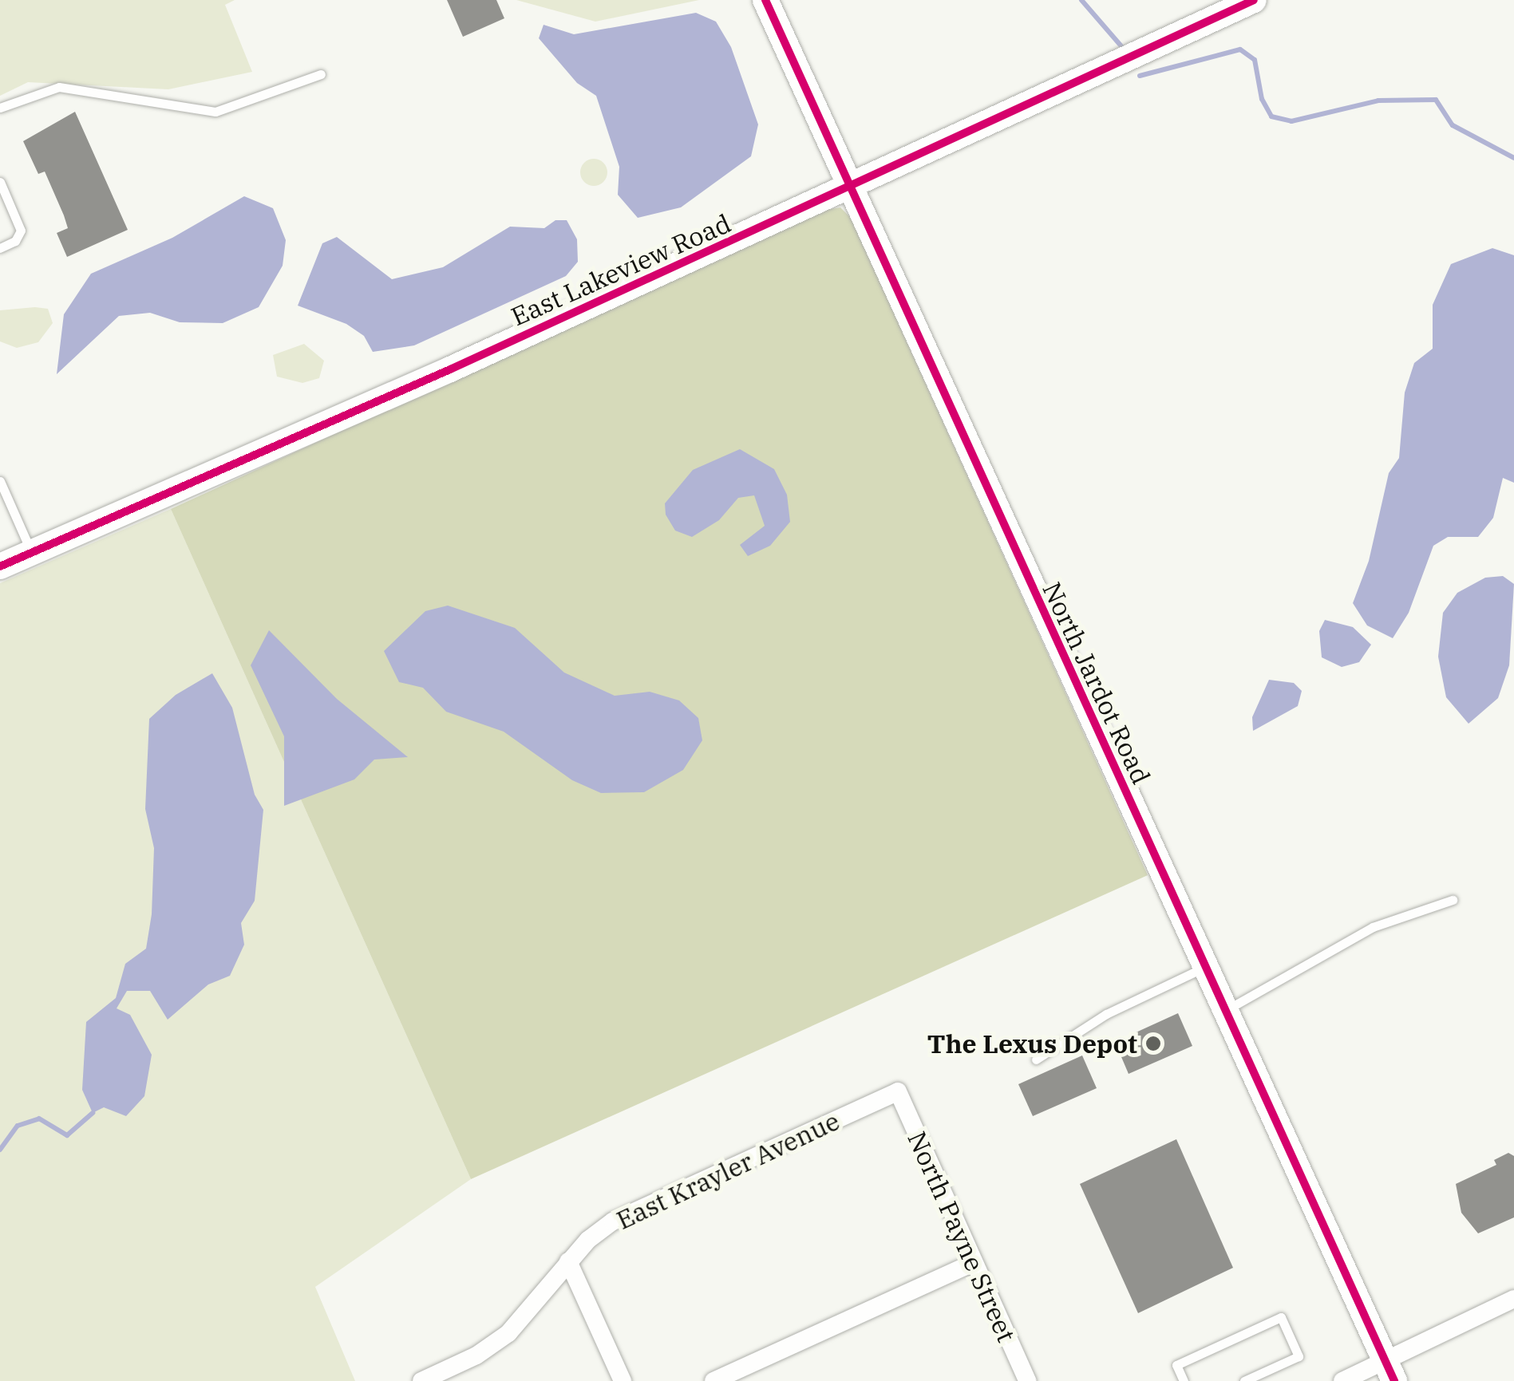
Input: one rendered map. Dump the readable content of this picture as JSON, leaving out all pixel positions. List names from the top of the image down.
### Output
{
  "streets": {
    "street": [
      "East Lakeview Road",
      "North Jardot Road",
      "East Krayler Avenue",
      "North Payne Street"
    ]
  },
  "crossings": [
    ["East Lakeview Road", "North Jardot Road"],
    ["East Krayler Avenue", "North Payne Street"]
  ],
  "places": ["The Lexus Depot"]
}
